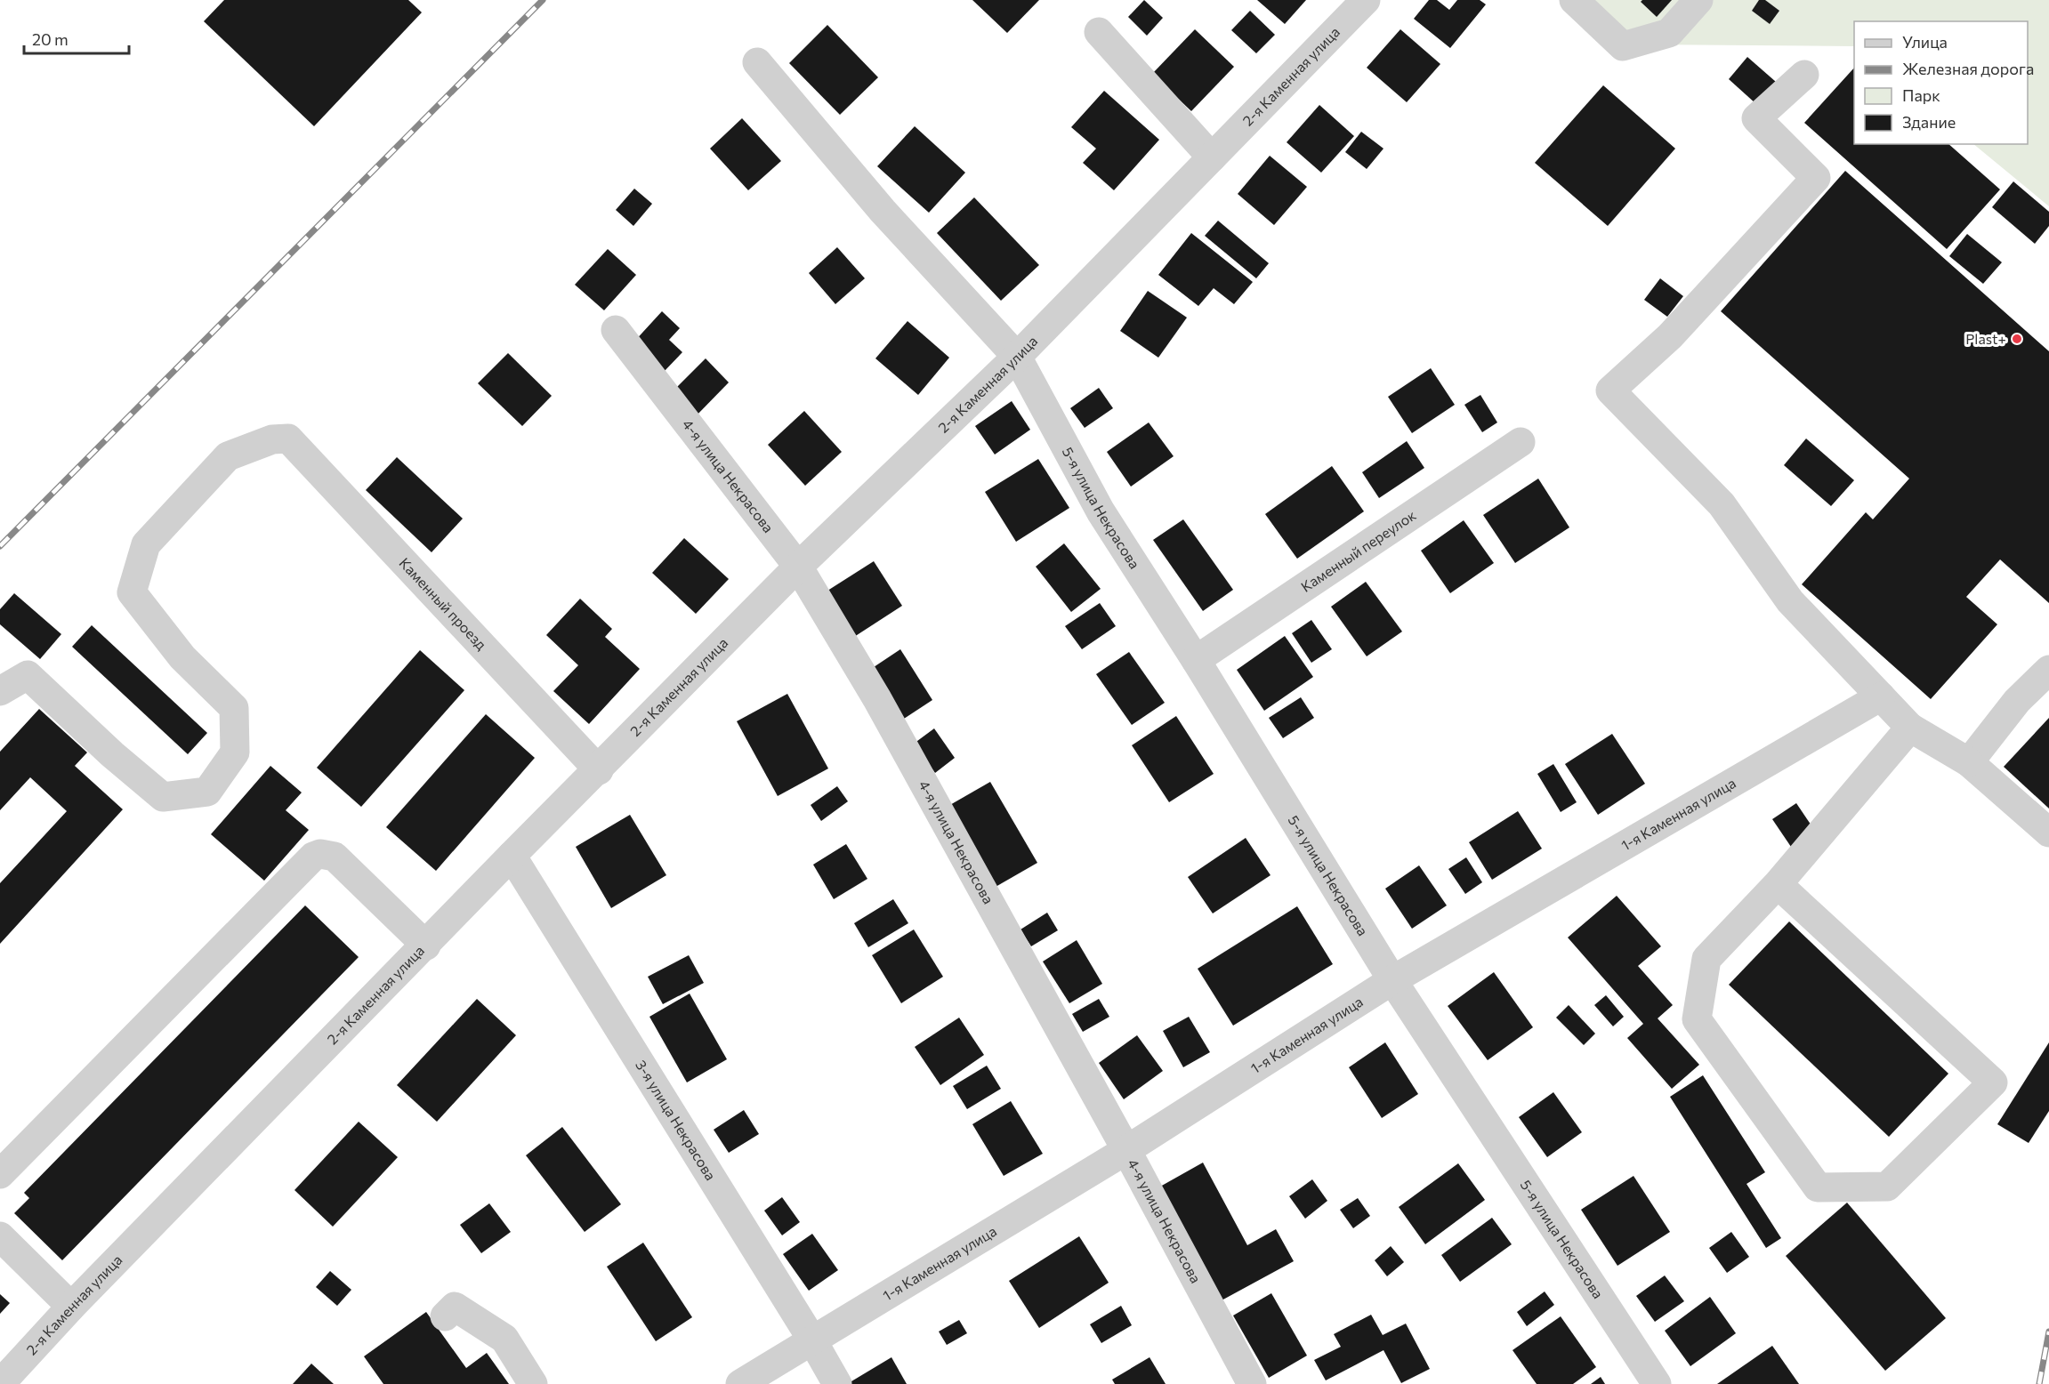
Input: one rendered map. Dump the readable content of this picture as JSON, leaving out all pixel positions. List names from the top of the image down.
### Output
{
  "streets": {
    "street": [
      "2-я Каменная улица",
      "4-я улица Некрасова",
      "5-я улица Некрасова",
      "Каменный переулок",
      "Каменный проезд",
      "1-я Каменная улица",
      "3-я улица Некрасова"
    ]
  },
  "crossings": [
    ["2-я Каменная улица", "4-я улица Некрасова"],
    ["2-я Каменная улица", "5-я улица Некрасова"],
    ["2-я Каменная улица", "Каменный проезд"],
    ["2-я Каменная улица", "3-я улица Некрасова"],
    ["4-я улица Некрасова", "1-я Каменная улица"],
    ["5-я улица Некрасова", "Каменный переулок"],
    ["5-я улица Некрасова", "1-я Каменная улица"],
    ["1-я Каменная улица", "3-я улица Некрасова"]
  ],
  "places": ["Plast+"],
  "legend": [
    "Улица",
    "Железная дорога",
    "Парк",
    "Здание"
  ],
  "scale_bar": "20 m"
}
